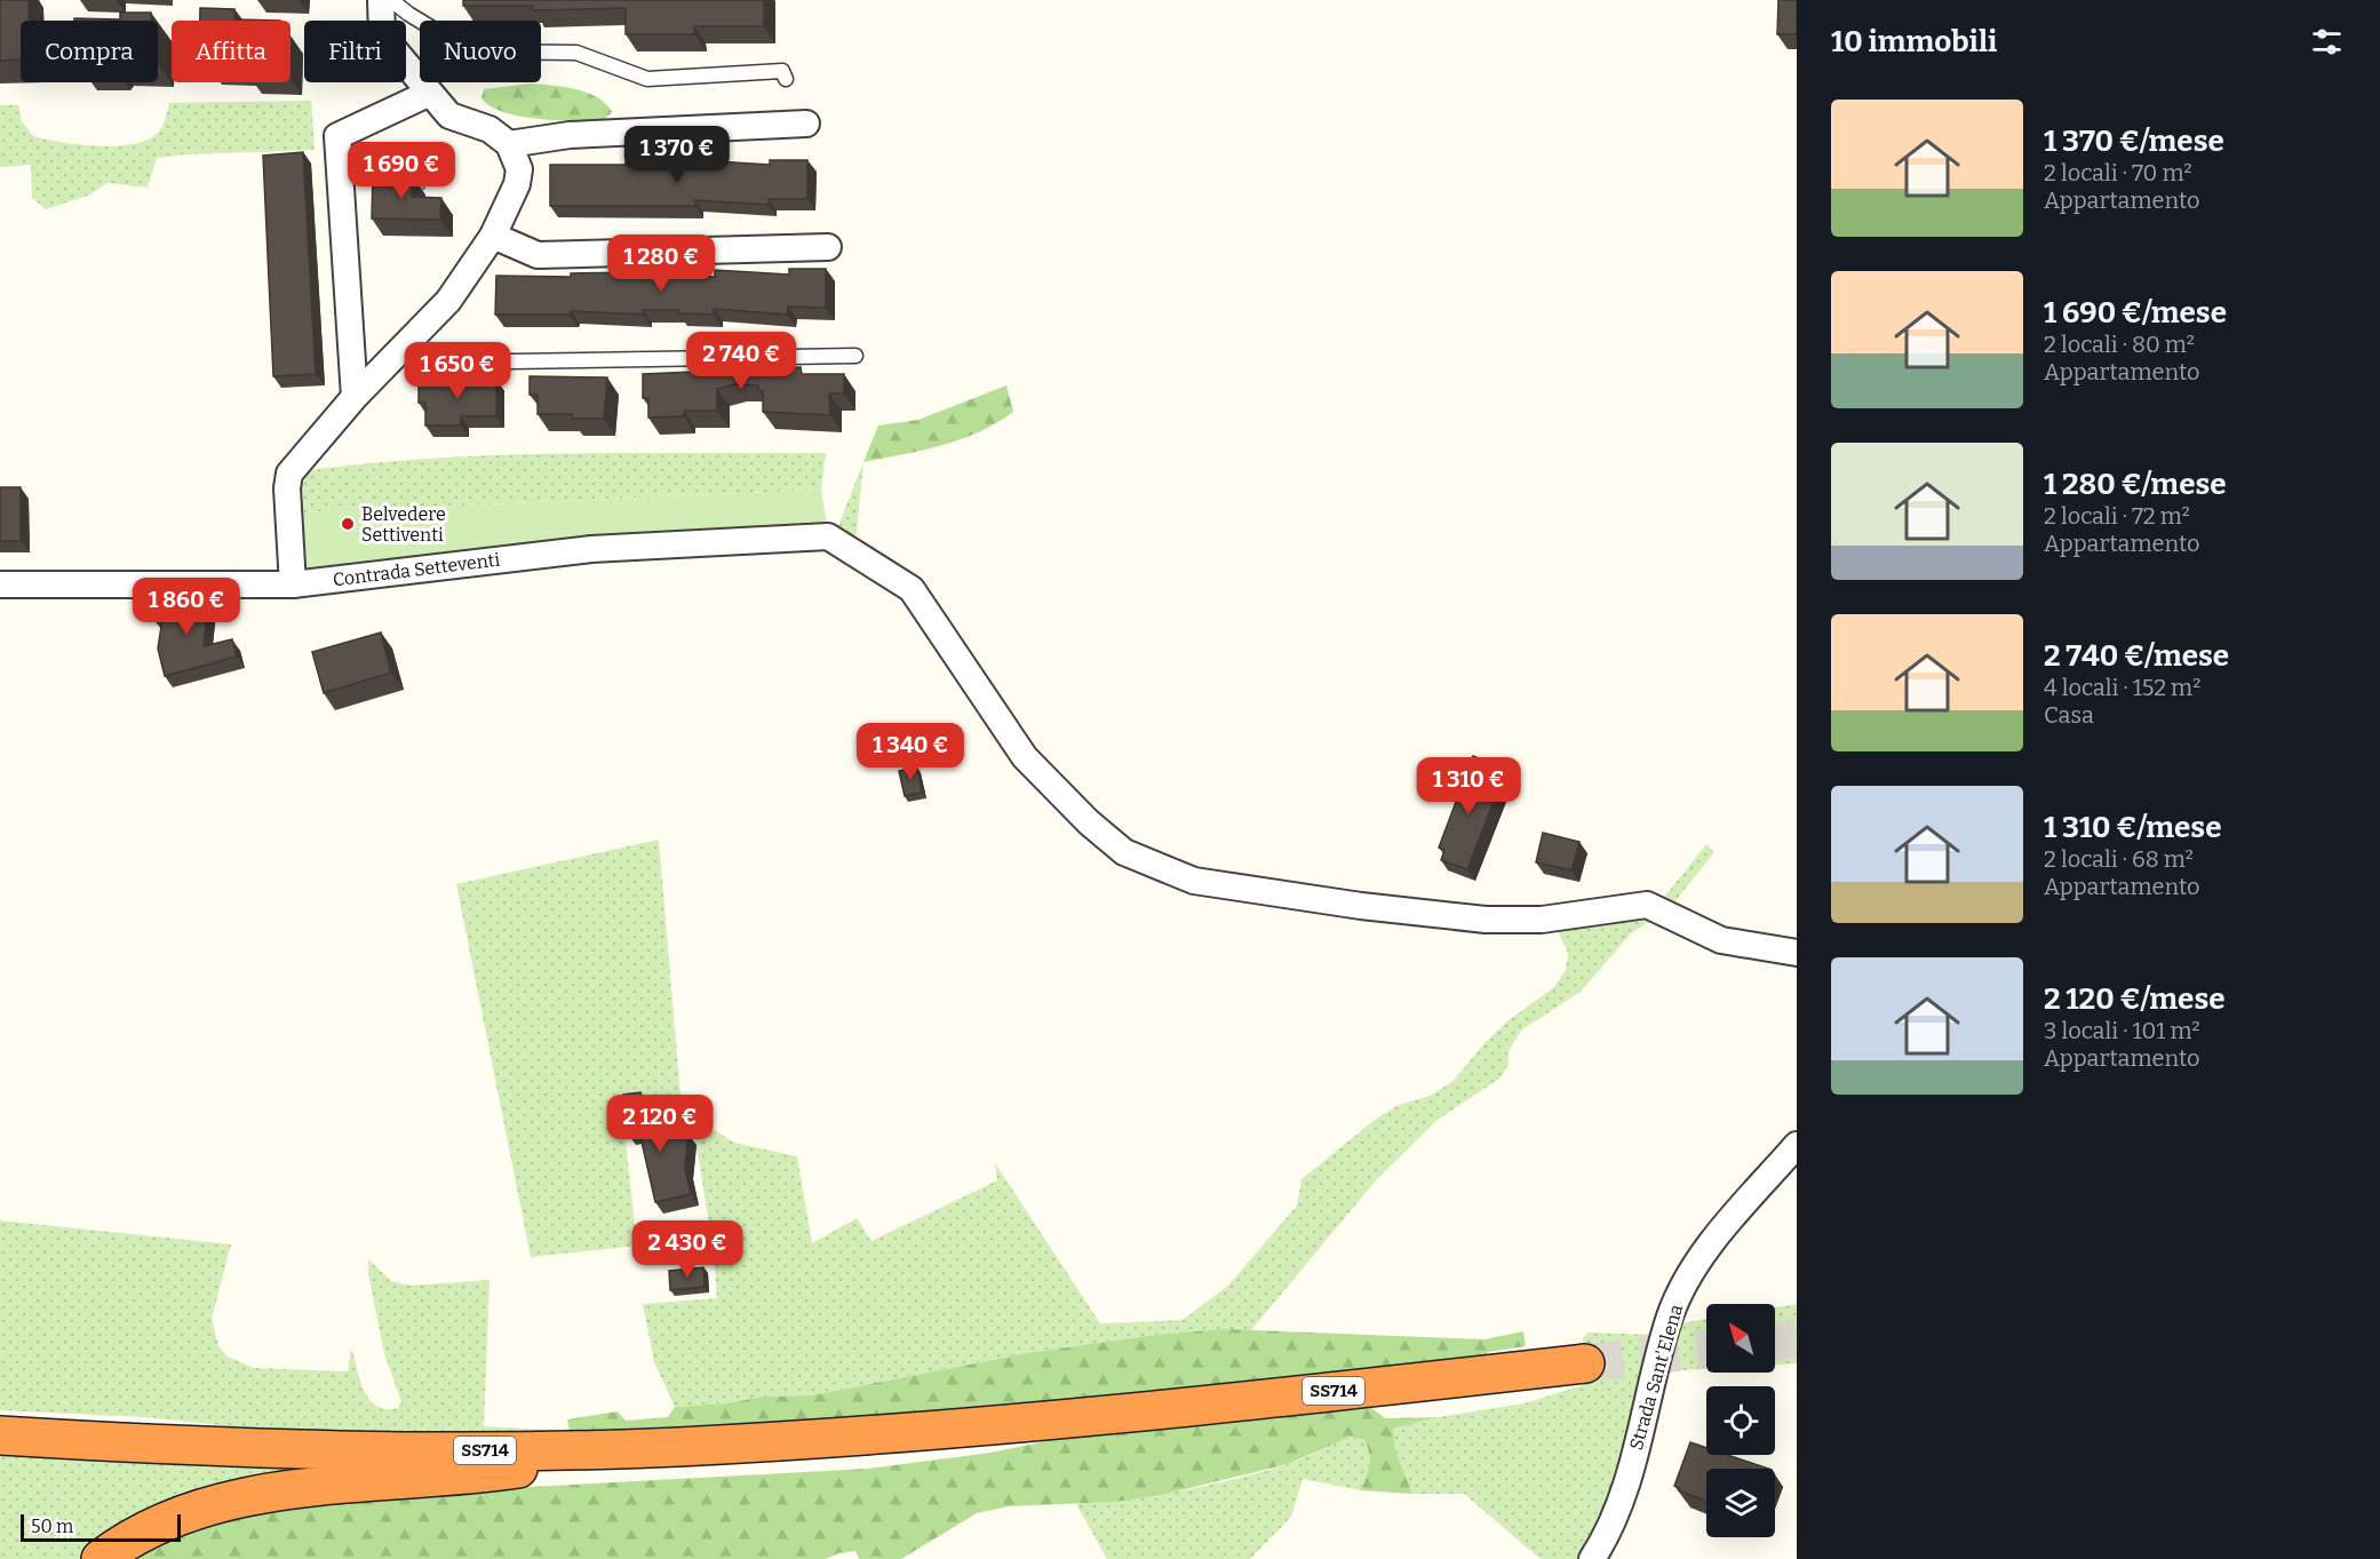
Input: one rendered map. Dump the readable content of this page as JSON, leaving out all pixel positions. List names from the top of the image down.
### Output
{
  "streets": {
    "highway": ["SS714"],
    "street": ["Contrada Setteventi", "Strada Sant'Elena"]
  },
  "places": ["Belvedere Settiventi"],
  "scale_bar": "50 m",
  "north": "top left",
  "page": {
    "heading": "10 immobili",
    "chip": [
      "Compra",
      "Affitta",
      "Filtri",
      "Nuovo"
    ],
    "list": [
      {
        "name": "1 370 €/mese",
        "note": "2 locali · 70 m² · Appartamento"
      },
      {
        "name": "1 690 €/mese",
        "note": "2 locali · 80 m² · Appartamento"
      },
      {
        "name": "1 280 €/mese",
        "note": "2 locali · 72 m² · Appartamento"
      },
      {
        "name": "2 740 €/mese",
        "note": "4 locali · 152 m² · Casa"
      },
      {
        "name": "1 310 €/mese",
        "note": "2 locali · 68 m² · Appartamento"
      },
      {
        "name": "2 120 €/mese",
        "note": "3 locali · 101 m² · Appartamento"
      }
    ],
    "price": [
      "1 370 €",
      "1 690 €",
      "1 280 €",
      "2 740 €",
      "1 650 €",
      "1 860 €",
      "1 340 €",
      "1 310 €",
      "2 120 €",
      "2 430 €"
    ],
    "scale": "50 m"
  }
}
